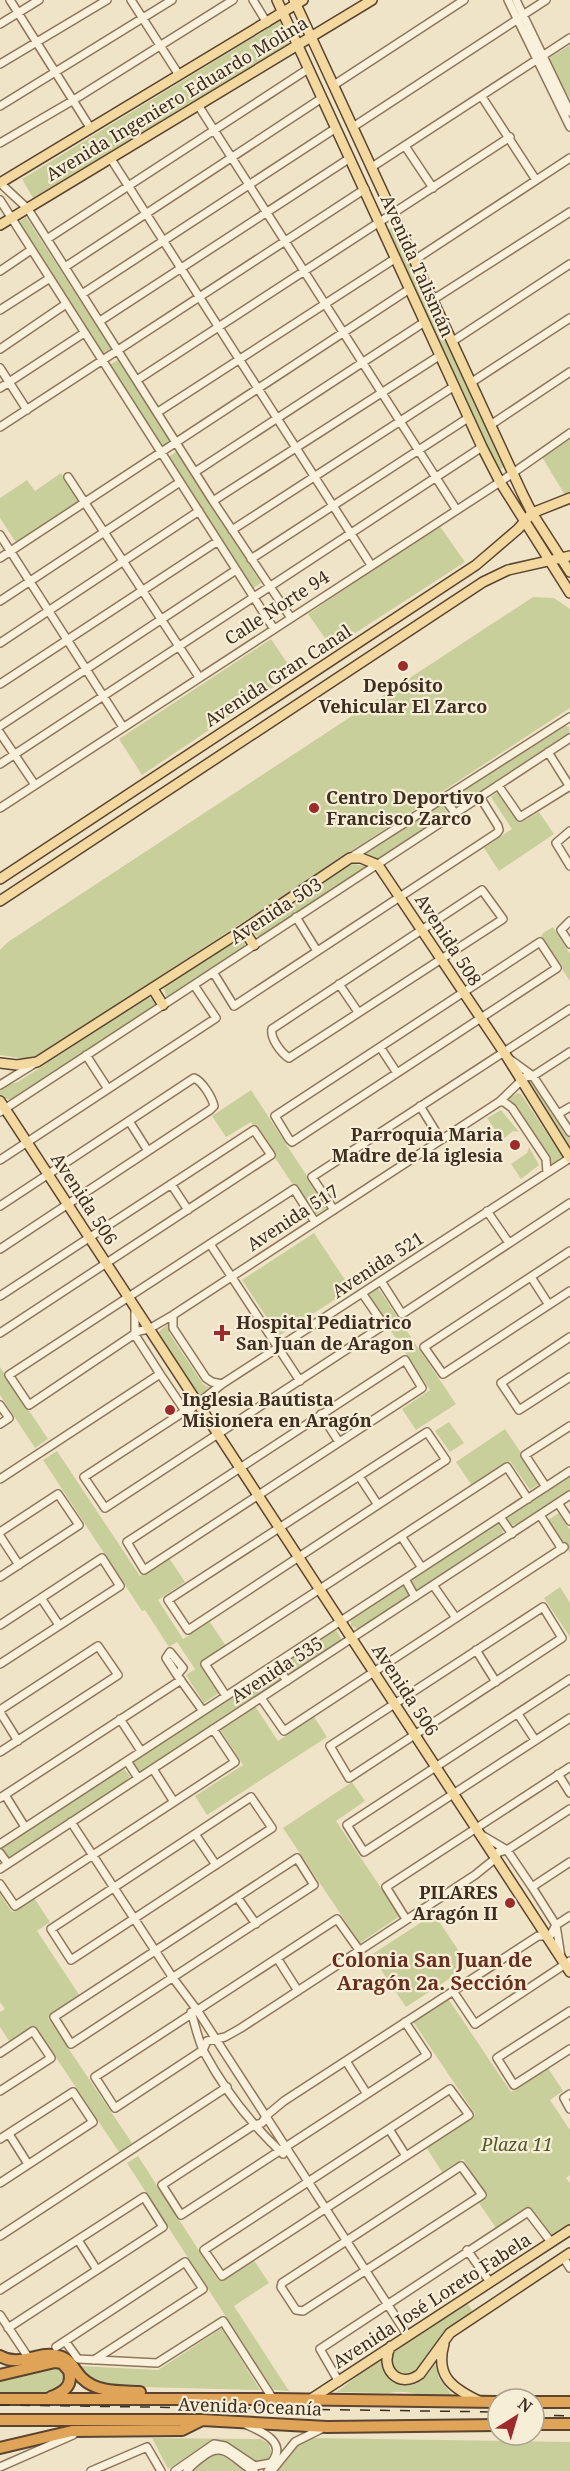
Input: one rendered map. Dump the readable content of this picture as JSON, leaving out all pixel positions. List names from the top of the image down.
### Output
{
  "streets": {
    "highway": ["Avenida Oceanía"],
    "main road": [
      "Avenida Ingeniero Eduardo Molina",
      "Avenida Talismán",
      "Avenida Gran Canal",
      "Avenida 503",
      "Avenida 508",
      "Avenida 506",
      "Avenida José Loreto Fabela"
    ],
    "street": [
      "Calle Norte 94",
      "Avenida 517",
      "Avenida 521",
      "Avenida 535"
    ]
  },
  "crossings": [
    ["Avenida Ingeniero Eduardo Molina", "Avenida Talismán"],
    ["Avenida Talismán", "Calle Norte 94"],
    ["Avenida Talismán", "Avenida Gran Canal"],
    ["Avenida 503", "Avenida 508"],
    ["Avenida 503", "Avenida 506"],
    ["Avenida 508", "Avenida 517"],
    ["Avenida 508", "Avenida 521"],
    ["Avenida 506", "Avenida 517"],
    ["Avenida 506", "Avenida 521"],
    ["Avenida 506", "Avenida 535"],
    ["Avenida José Loreto Fabela", "Avenida Oceanía"]
  ],
  "districts": ["Colonia San Juan de Aragón 2a. Sección"],
  "parks": ["Plaza 11"],
  "places": {
    "other": [
      "Depósito Vehicular El Zarco",
      "Centro Deportivo Francisco Zarco",
      "Parroquia Maria Madre de la iglesia",
      "Inglesia Bautista Misionera en Aragón",
      "PILARES Aragón II"
    ],
    "health": ["Hospital Pediatrico San Juan de Aragon"]
  },
  "north": "top right"
}
